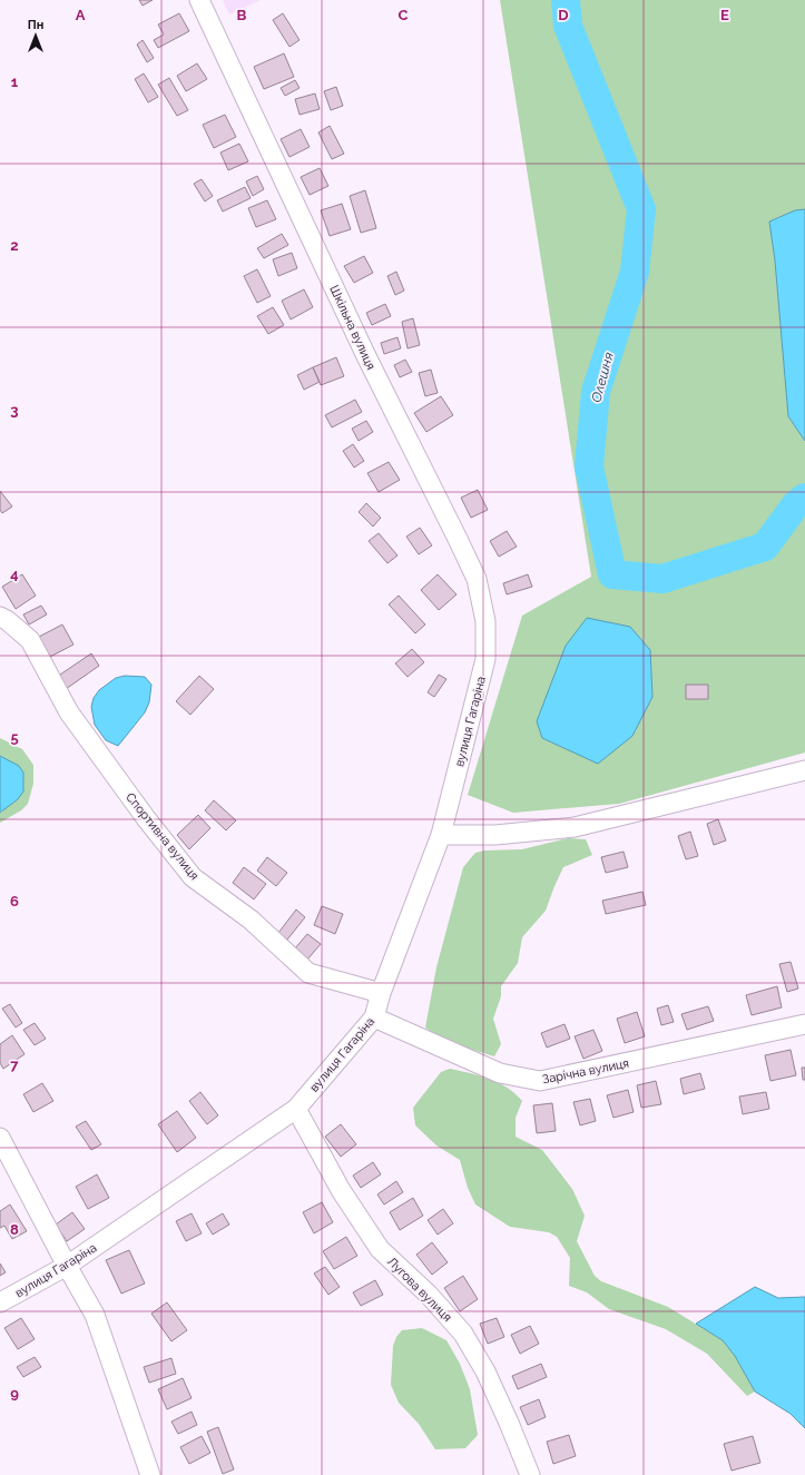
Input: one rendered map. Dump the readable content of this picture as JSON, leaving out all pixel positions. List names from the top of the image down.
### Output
{
  "streets": {
    "street": [
      "Шкільна вулиця",
      "вулиця Гагаріна",
      "Спортивна вулиця",
      "Зарічна вулиця",
      "Лугова вулиця"
    ]
  },
  "crossings": [
    ["Шкільна вулиця", "вулиця Гагаріна"],
    ["вулиця Гагаріна", "Спортивна вулиця"],
    ["вулиця Гагаріна", "Зарічна вулиця"],
    ["вулиця Гагаріна", "Лугова вулиця"]
  ],
  "water": ["Олешня"],
  "north": "top",
  "grid": {
    "columns": [
      "A",
      "B",
      "C",
      "D",
      "E"
    ],
    "rows": [
      "1",
      "2",
      "3",
      "4",
      "5",
      "6",
      "7",
      "8",
      "9"
    ]
  }
}
